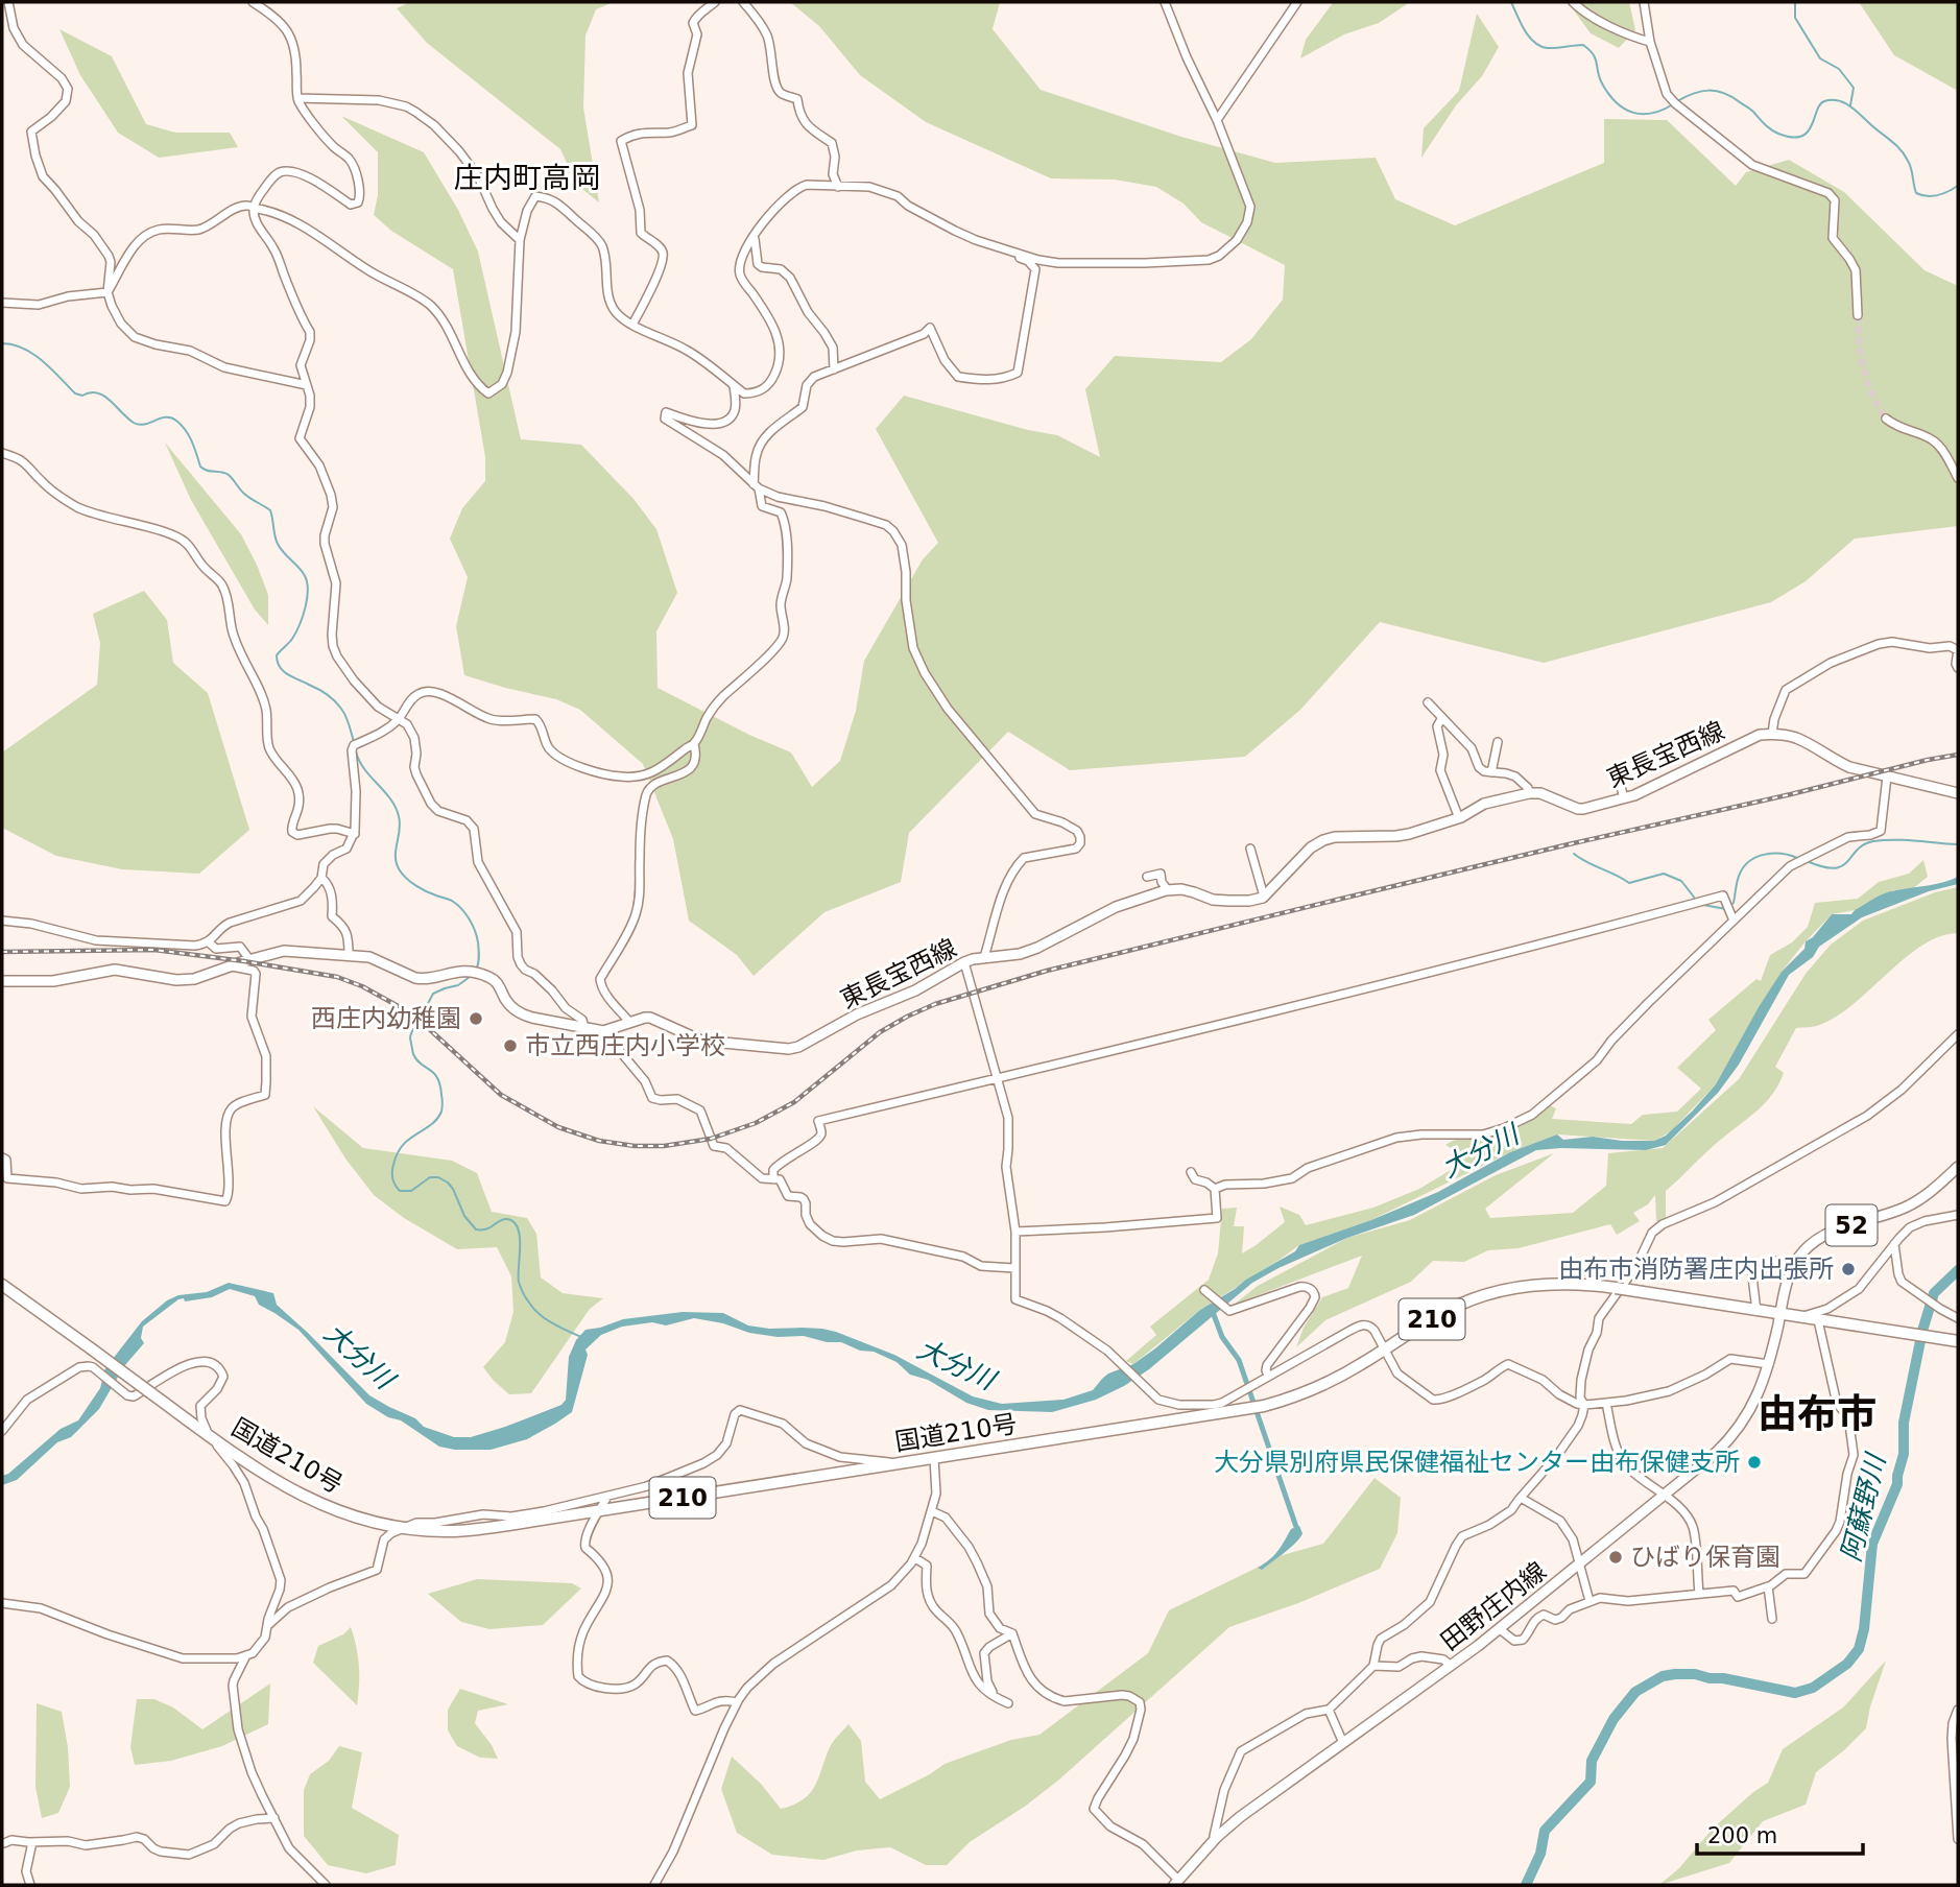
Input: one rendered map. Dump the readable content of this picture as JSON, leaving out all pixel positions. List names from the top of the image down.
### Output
{
  "streets": {
    "highway": ["210", "国道210号"],
    "main road": ["東長宝西線", "52", "田野庄内線"]
  },
  "crossings": [
    ["52", "国道210号"],
    ["52", "田野庄内線"],
    ["国道210号", "田野庄内線"]
  ],
  "districts": ["庄内町高岡", "由布市"],
  "water": ["大分川", "阿蘇野川"],
  "places": [
    "西庄内幼稚園",
    "市立西庄内小学校",
    "由布市消防署庄内出張所",
    "大分県別府県民保健福祉センター由布保健支所",
    "ひばり保育園"
  ],
  "scale_bar": "200 m"
}
